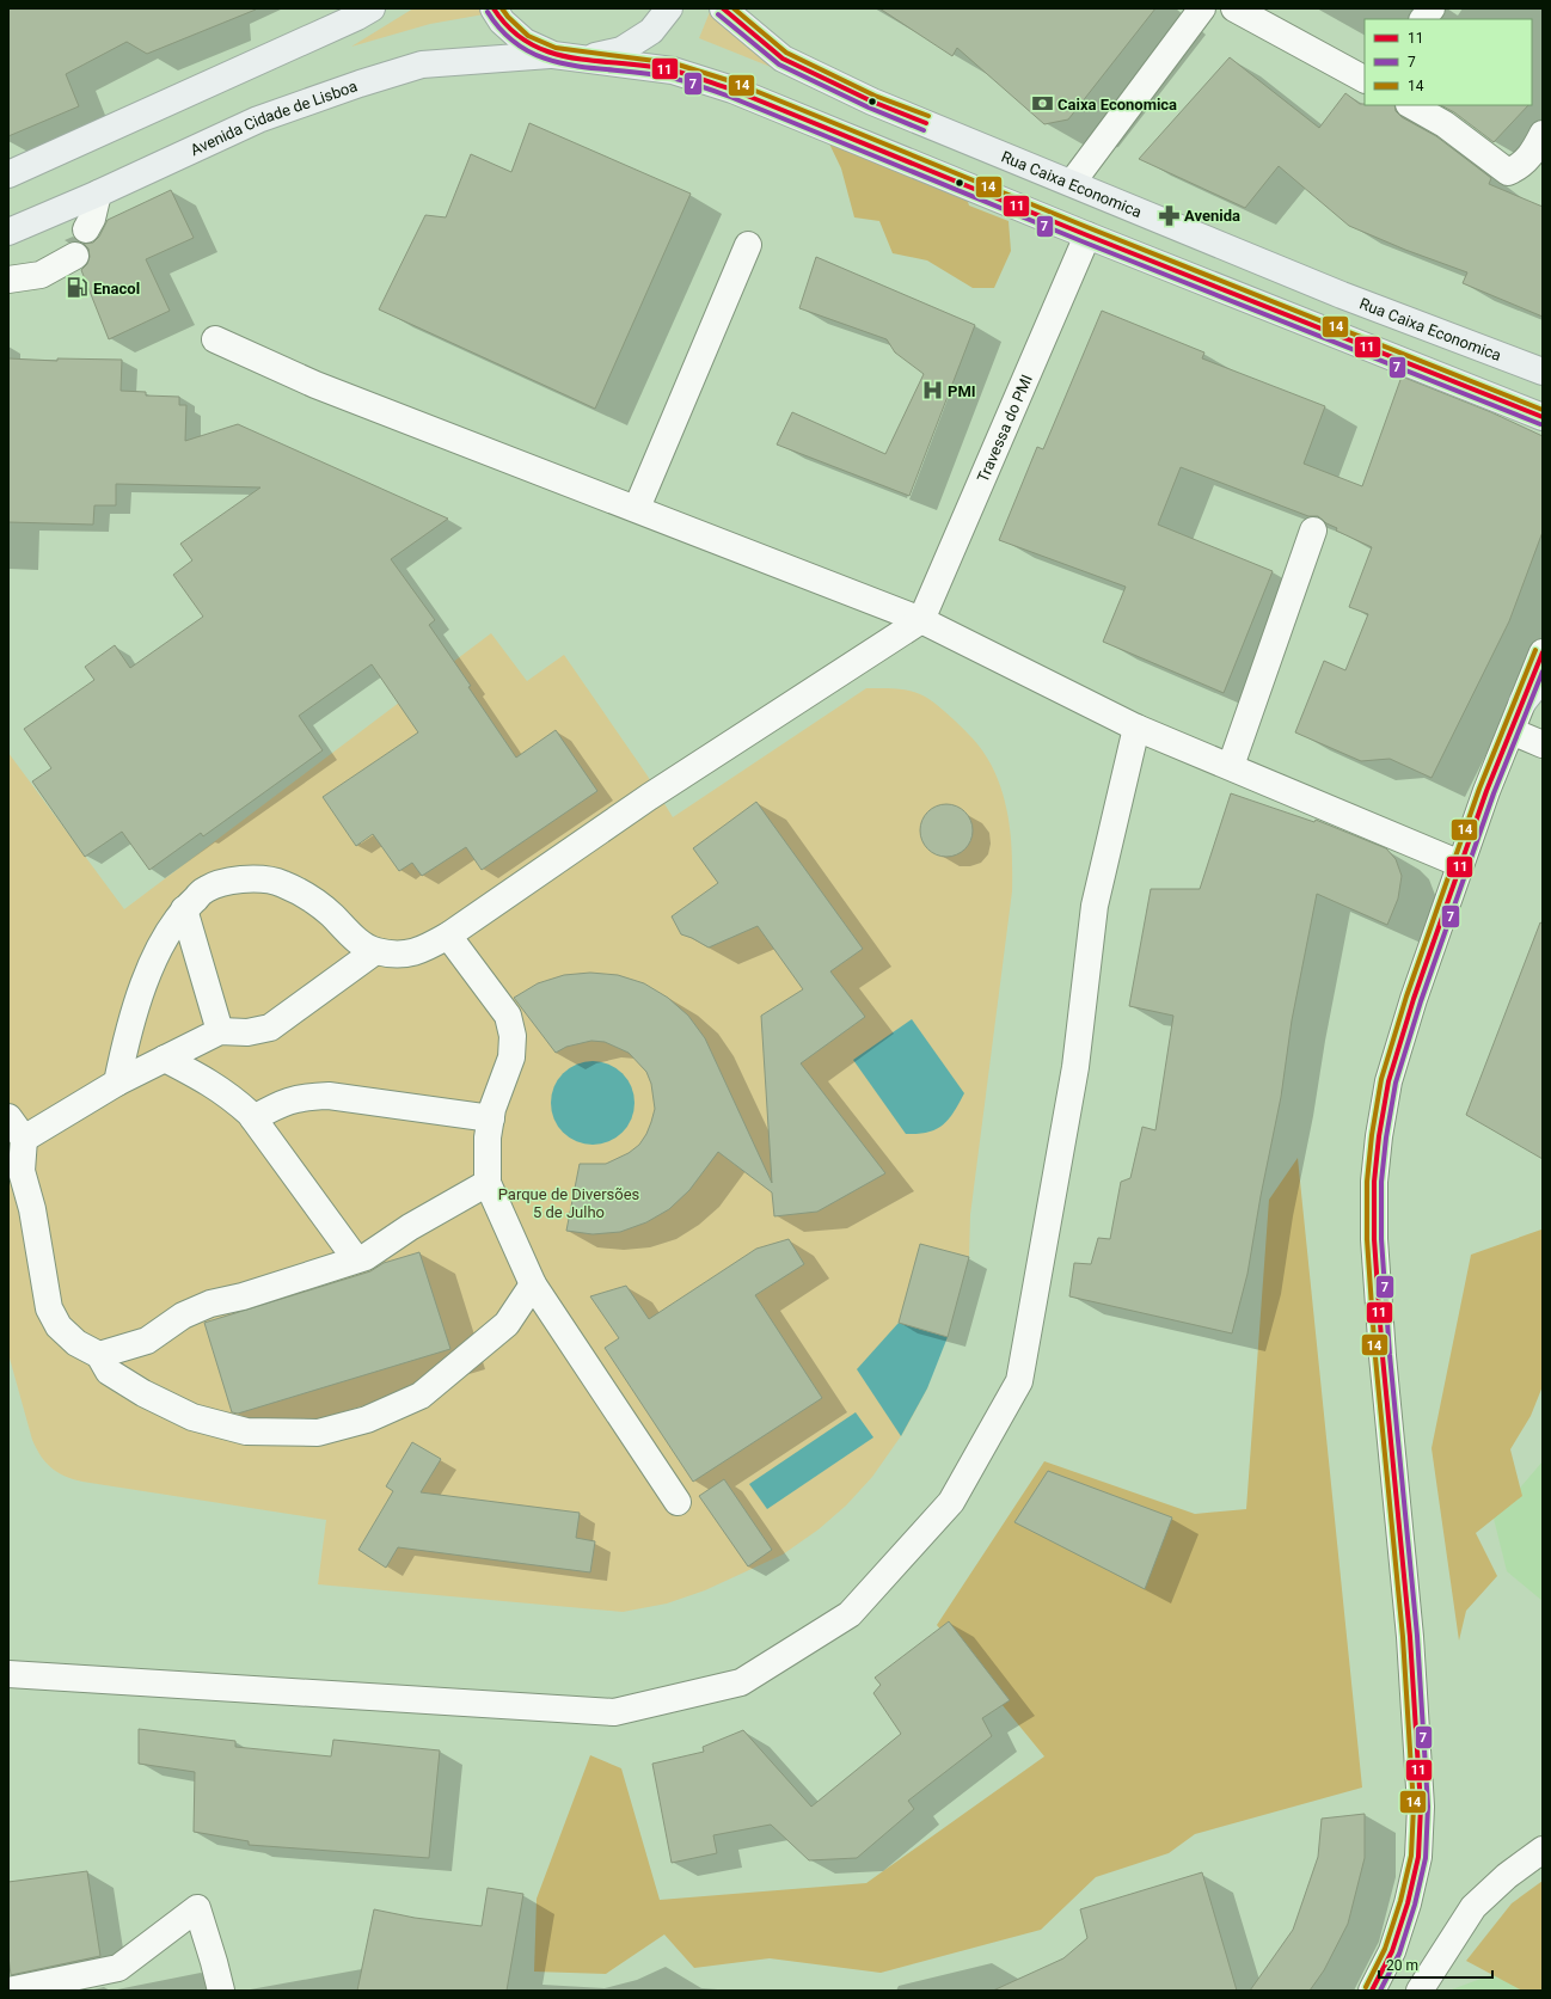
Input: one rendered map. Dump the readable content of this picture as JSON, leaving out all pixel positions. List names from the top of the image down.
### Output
{
  "streets": {
    "main road": ["Avenida Cidade de Lisboa", "Rua Caixa Economica"],
    "street": ["Travessa do PMI"]
  },
  "parks": ["Parque de Diversões 5 de Julho"],
  "places": {
    "bank": ["Caixa Economica"],
    "pharmacy": ["Avenida"],
    "fuel station": ["Enacol"],
    "hospital": ["PMI"]
  },
  "lines": ["transit line 11", "transit line 14", "transit line 7"],
  "legend": ["11", "7", "14"],
  "scale_bar": "20 m"
}
